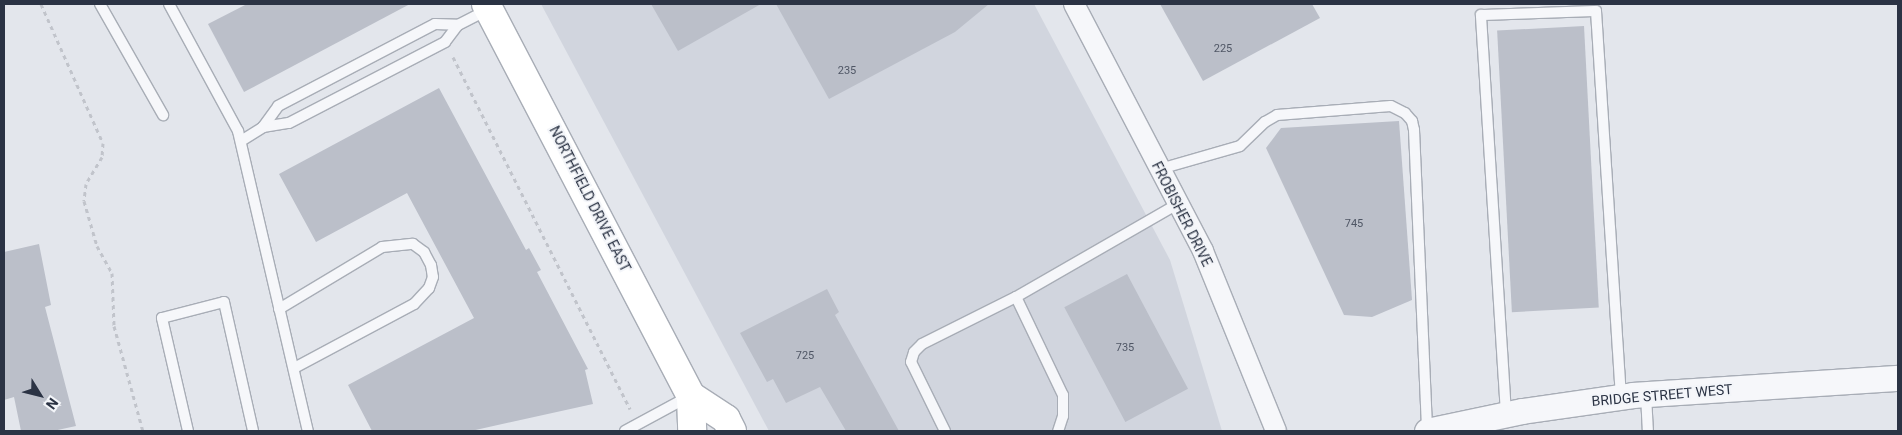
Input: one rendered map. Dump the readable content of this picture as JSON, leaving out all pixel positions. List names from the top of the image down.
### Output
{
  "streets": {
    "main road": ["NORTHFIELD DRIVE EAST"],
    "street": ["FROBISHER DRIVE", "BRIDGE STREET WEST"]
  },
  "house_numbers": [
    "225",
    "235",
    "745",
    "735",
    "725"
  ],
  "north": "bottom right"
}
